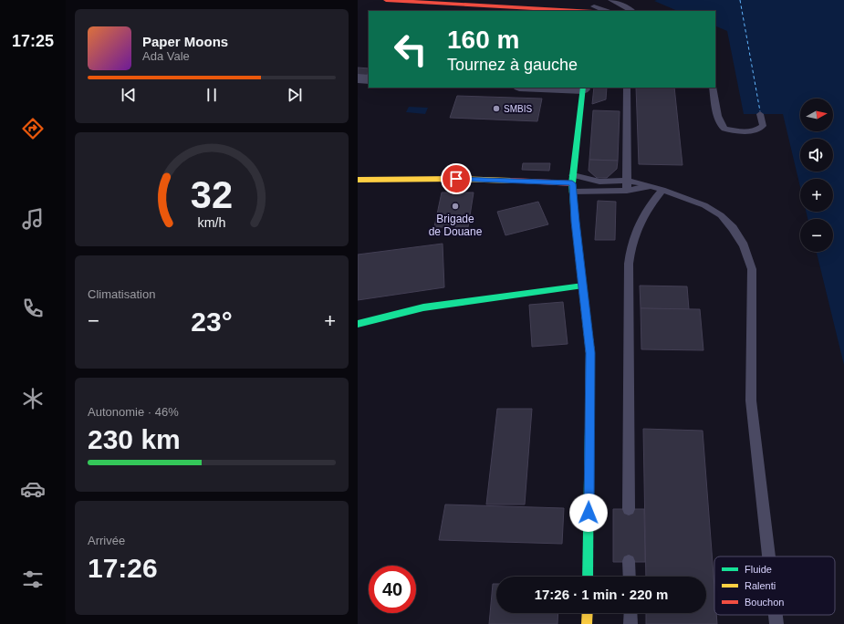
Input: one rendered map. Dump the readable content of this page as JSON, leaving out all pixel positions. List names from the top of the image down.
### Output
{
  "places": ["SMBIS", "Brigade de Douane"],
  "legend": ["Fluide", "Ralenti", "Bouchon"],
  "north": "right",
  "page": {
    "tabs": "17:25",
    "turn": ["160 m", "Tournez à gauche"],
    "song": ["Paper Moons", "Ada Vale"],
    "map_buttons": ["+", "−"],
    "tile": [
      "Climatisation",
      ["Autonomie · 46%", "230 km"],
      ["Arrivée", "17:26"]
    ],
    "heat": ["−", "23°", "+"],
    "limit": "40",
    "trip": "17:26 · 1 min · 220 m",
    "gauge": ["32", "km/h"]
  }
}
